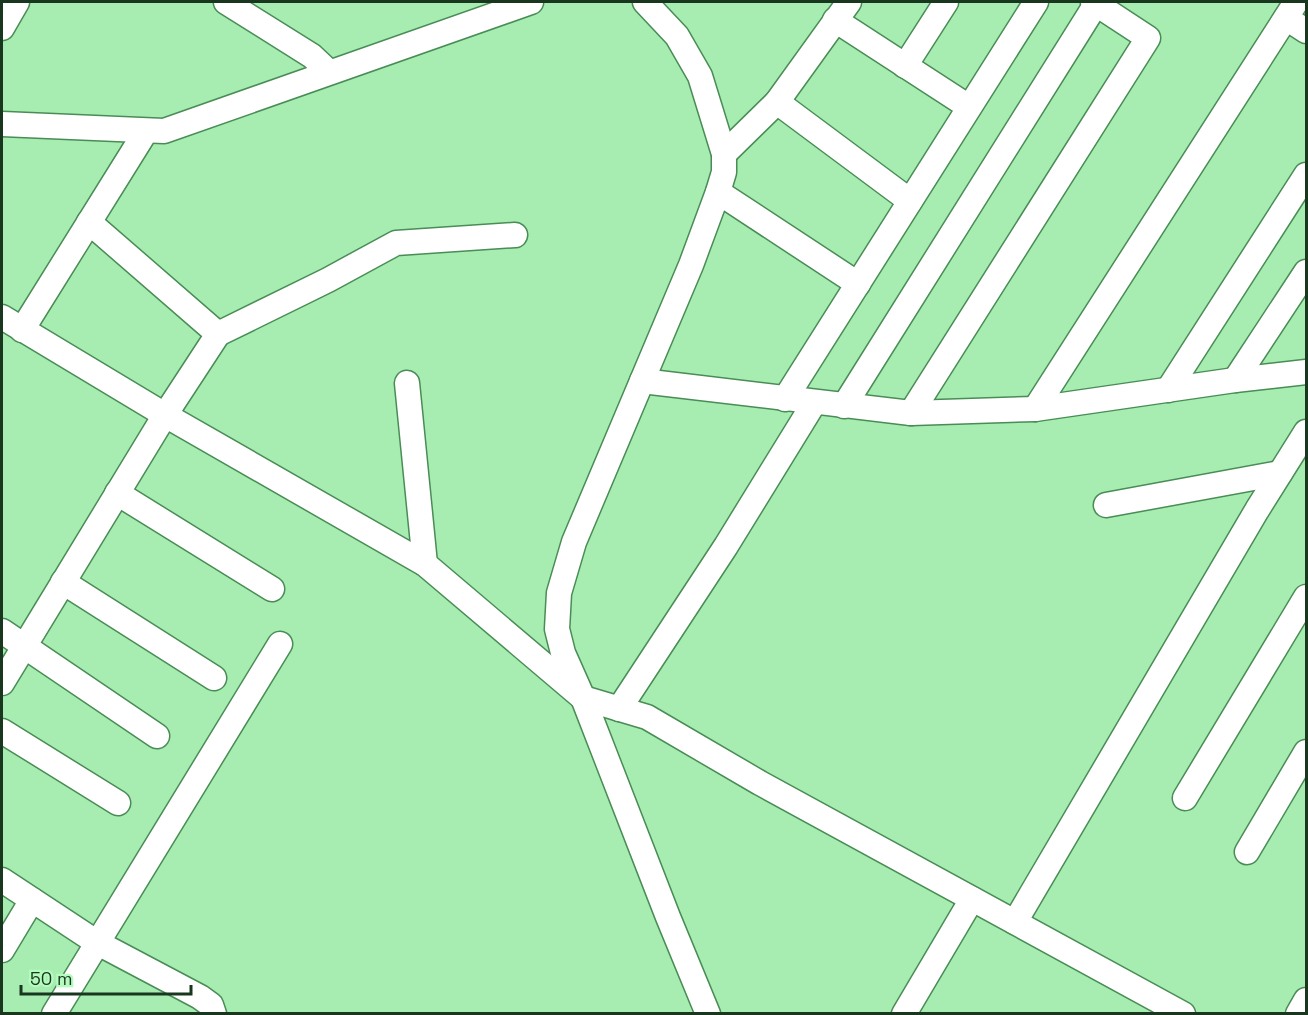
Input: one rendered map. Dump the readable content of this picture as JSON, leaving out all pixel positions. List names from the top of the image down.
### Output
{
  "scale_bar": "50 m"
}
